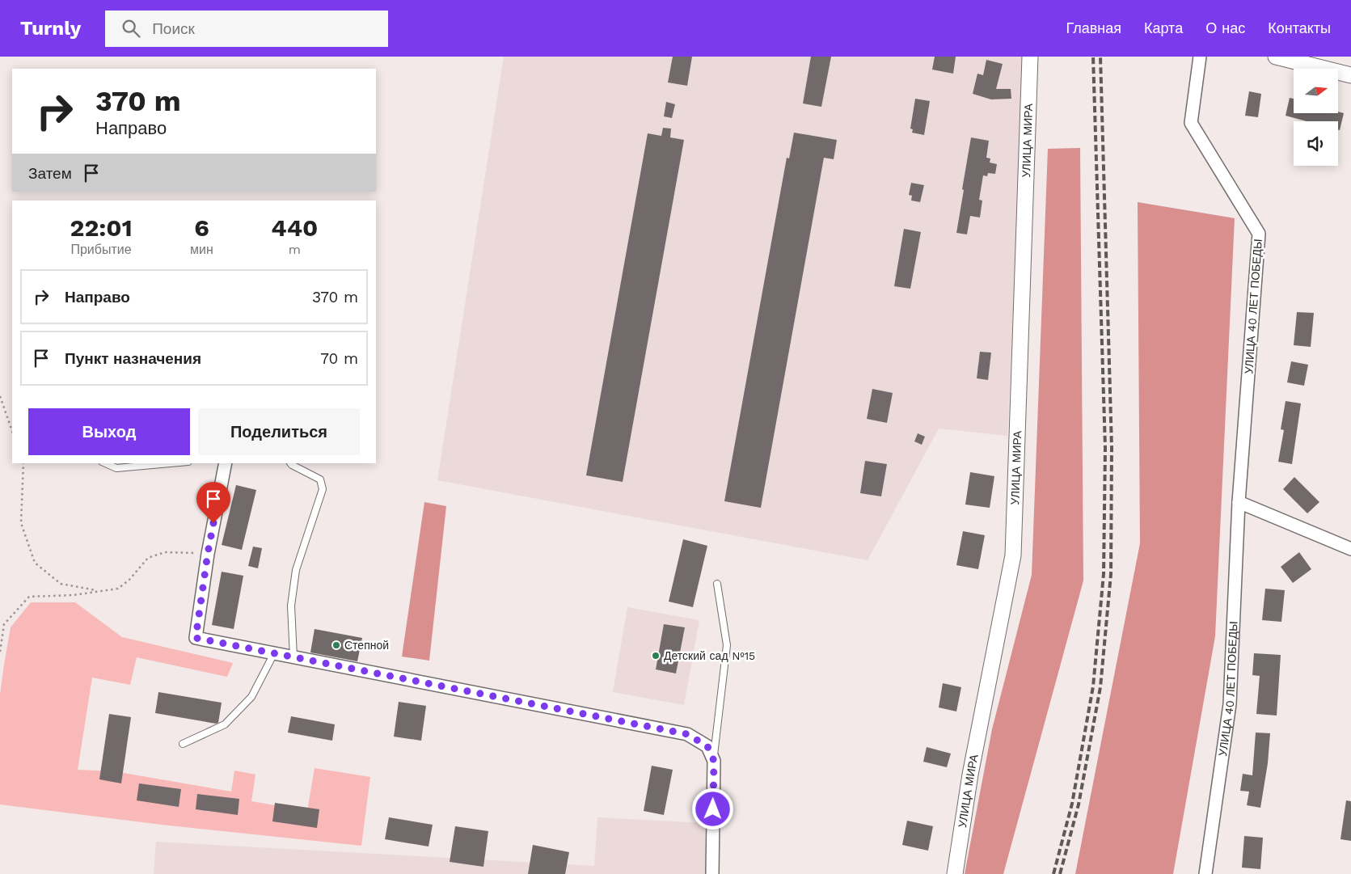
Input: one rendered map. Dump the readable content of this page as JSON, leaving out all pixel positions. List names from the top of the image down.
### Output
{
  "streets": {
    "street": ["УЛИЦА МИРА", "УЛИЦА 40 ЛЕТ ПОБЕДЫ"]
  },
  "places": ["Степной", "Детский сад №15"],
  "north": "right",
  "page": {
    "header": "Turnly",
    "search": "Поиск",
    "nav": [
      "Главная",
      "Карта",
      "О нас",
      "Контакты"
    ],
    "turn": ["370 m", "Направо"],
    "then": "Затем",
    "eta": [
      "22:01",
      "Прибытие",
      "6",
      "мин",
      "440",
      "m"
    ],
    "list": [
      {
        "name": "Направо",
        "value": "370 m"
      },
      {
        "name": "Пункт назначения",
        "value": "70 m"
      }
    ],
    "buttons": ["Выход", "Поделиться"]
  }
}
